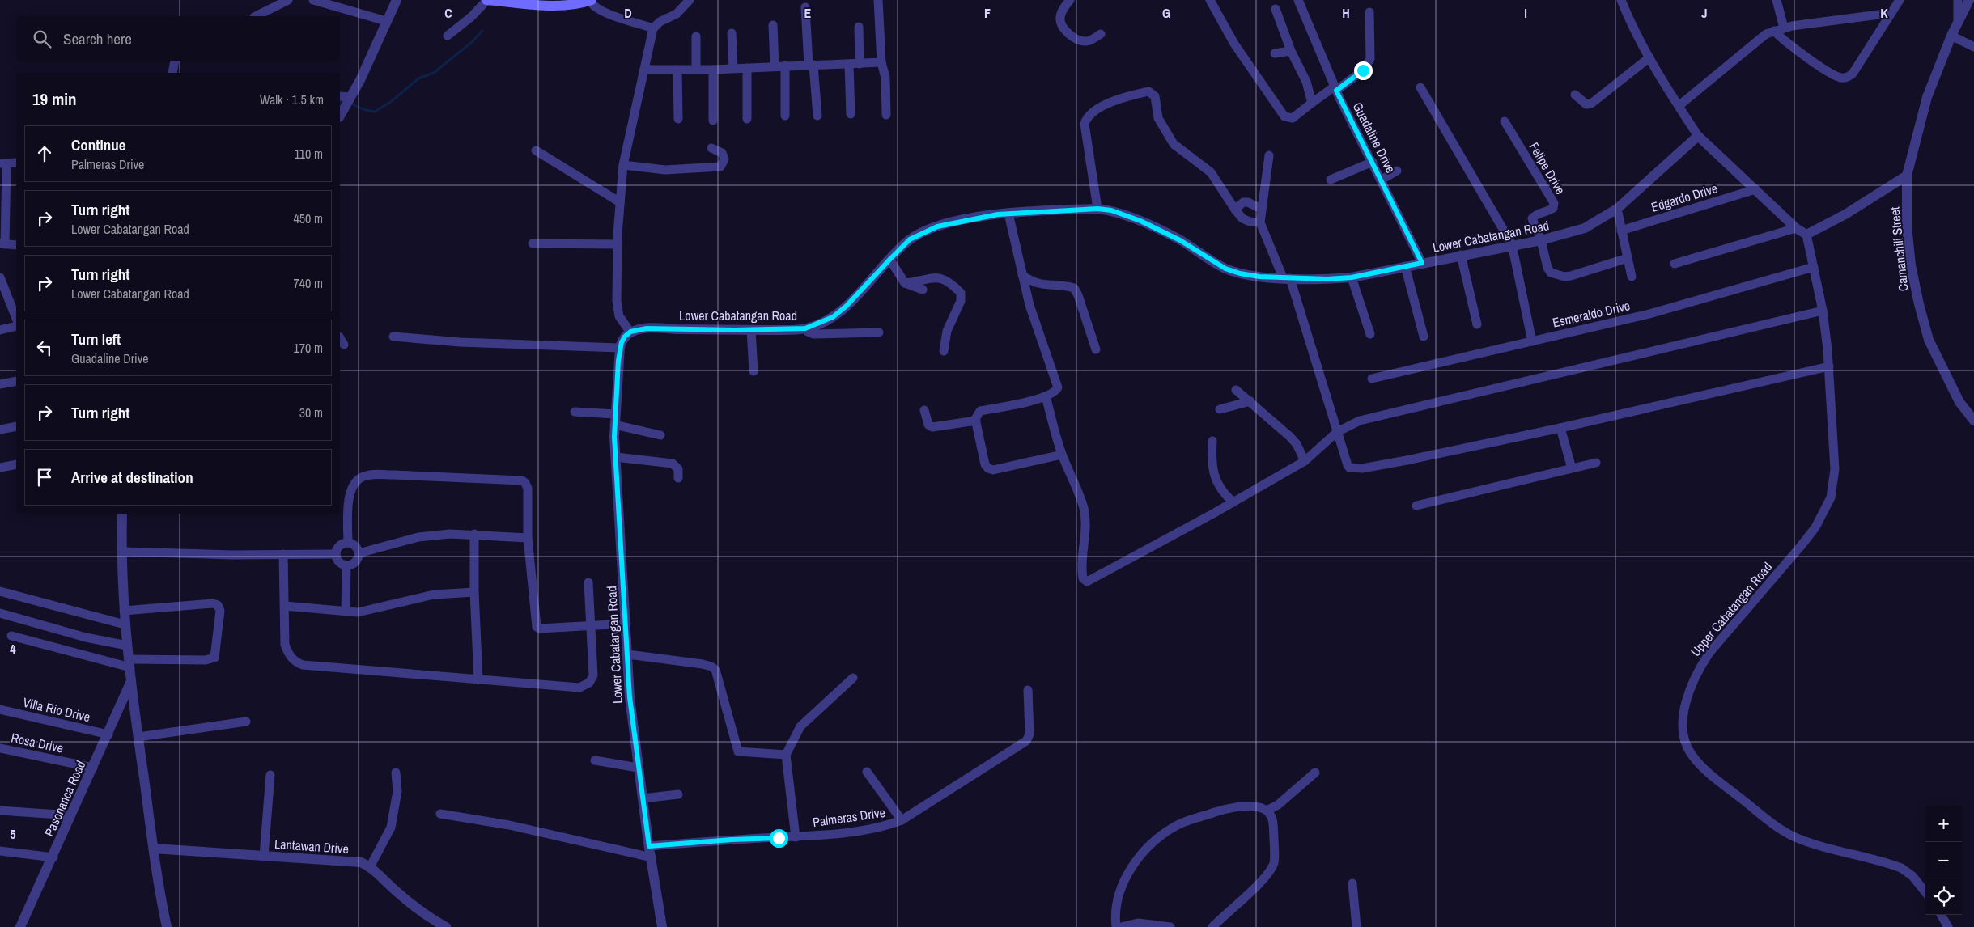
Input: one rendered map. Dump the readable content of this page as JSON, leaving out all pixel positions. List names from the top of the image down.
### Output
{
  "streets": {
    "street": [
      "Guadaline Drive",
      "Felipe Drive",
      "Edgardo Drive",
      "Lower Cabatangan Road",
      "Camanchili Street",
      "Esmeraldo Drive",
      "Upper Cabatangan Road",
      "Villa Rio Drive",
      "Rosa Drive",
      "Pasonanca Road",
      "Palmeras Drive",
      "Lantawan Drive"
    ]
  },
  "crossings": [
    ["Guadaline Drive", "Lower Cabatangan Road"],
    ["Felipe Drive", "Lower Cabatangan Road"],
    ["Lower Cabatangan Road", "Palmeras Drive"],
    ["Esmeraldo Drive", "Upper Cabatangan Road"],
    ["Villa Rio Drive", "Pasonanca Road"],
    ["Rosa Drive", "Pasonanca Road"]
  ],
  "page": {
    "search": "Search here",
    "heading": ["19 min", "Walk · 1.5 km"],
    "list": [
      ["Continue", "Palmeras Drive", "110 m"],
      ["Turn right", "Lower Cabatangan Road", "450 m"],
      ["Turn right", "Lower Cabatangan Road", "740 m"],
      ["Turn left", "Guadaline Drive", "170 m"],
      ["Turn right", "30 m"],
      "Arrive at destination"
    ],
    "map_buttons": ["+", "−"]
  },
  "grid": {
    "columns": [
      "C",
      "D",
      "E",
      "F",
      "G",
      "H",
      "I",
      "J",
      "K"
    ],
    "rows": ["4", "5"]
  }
}
